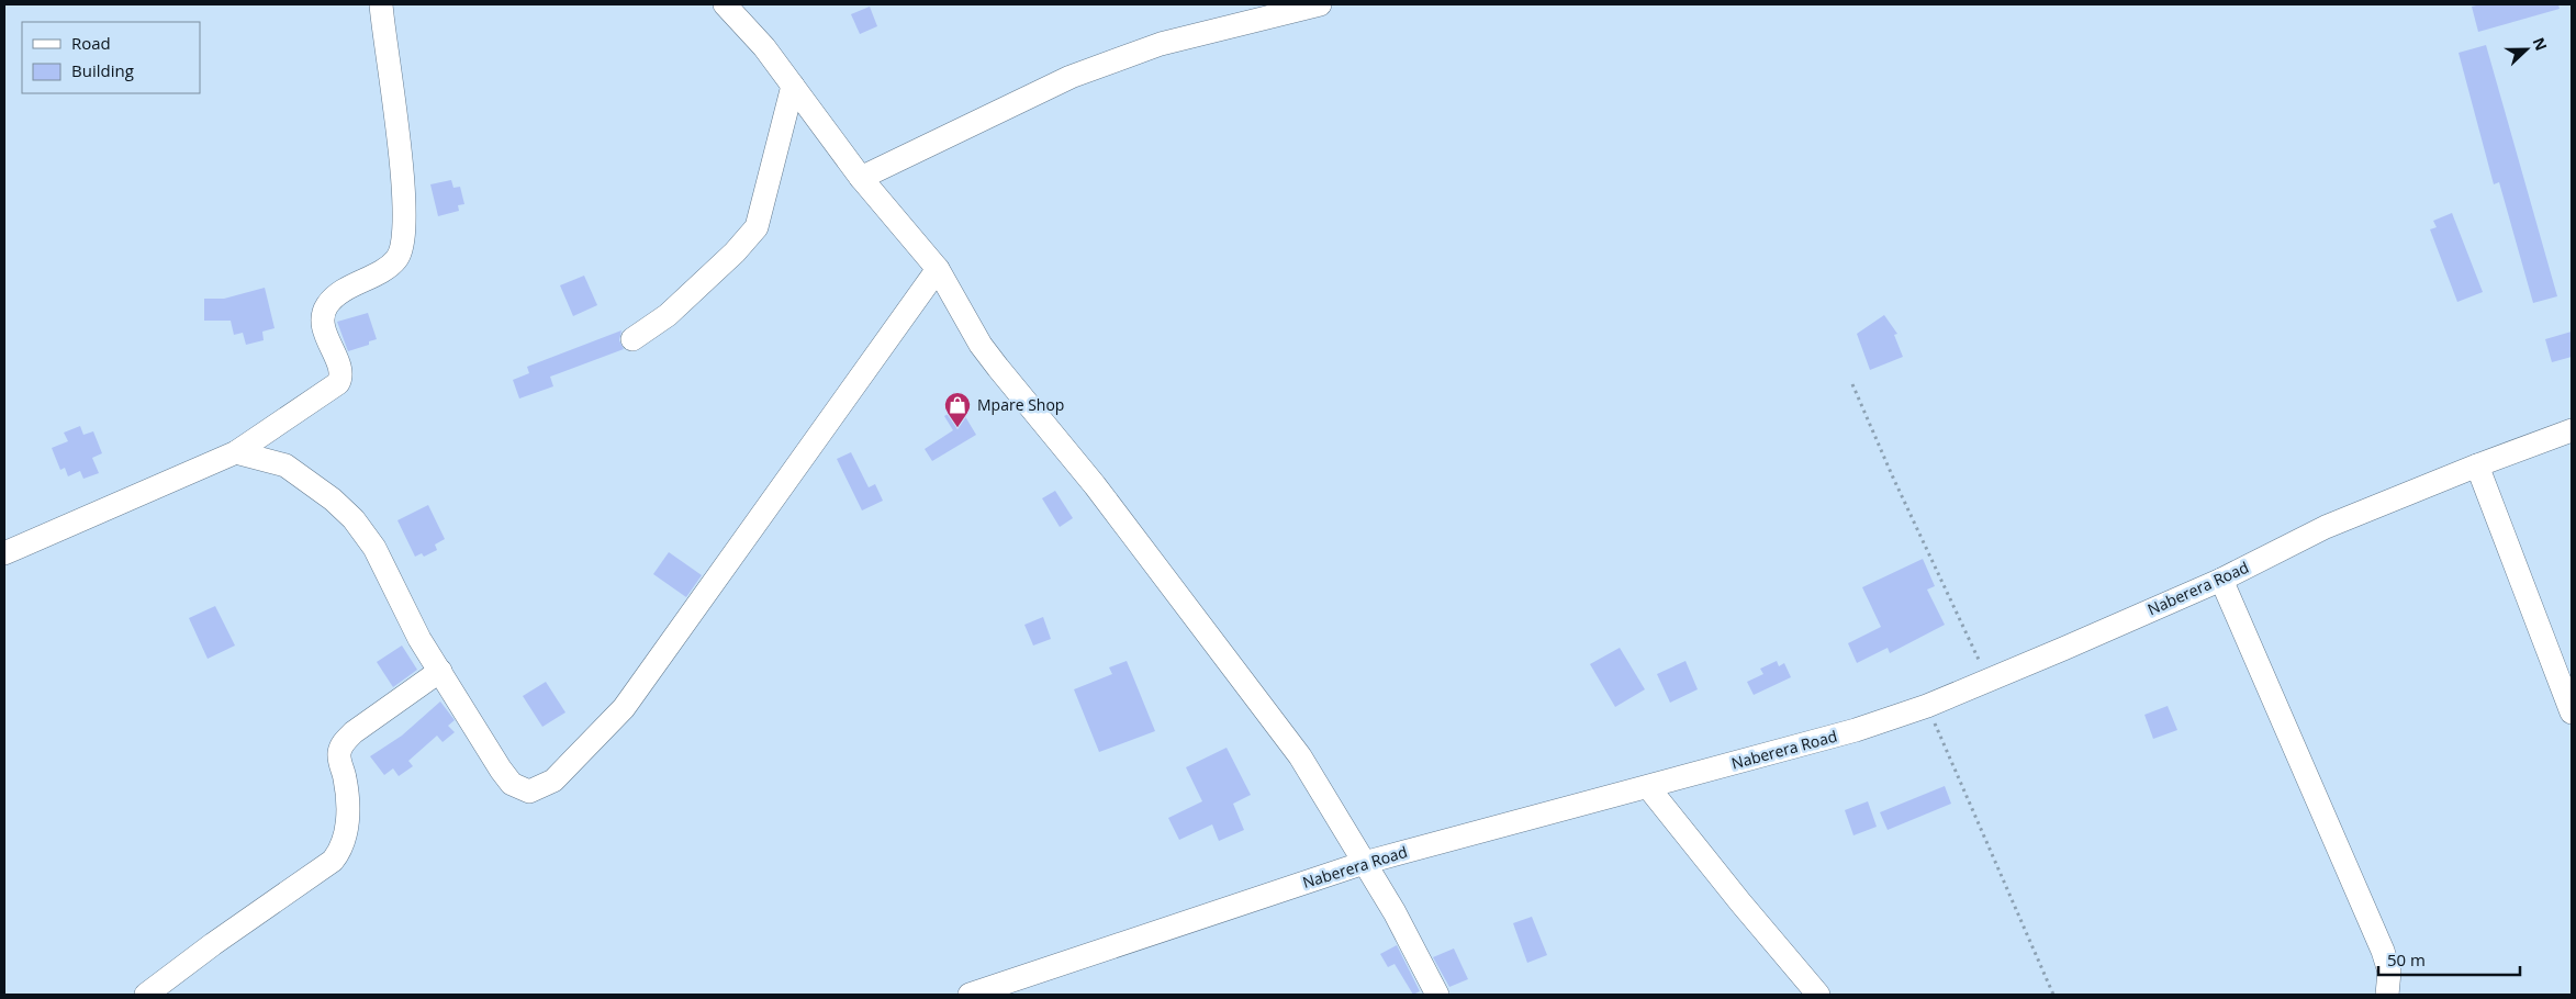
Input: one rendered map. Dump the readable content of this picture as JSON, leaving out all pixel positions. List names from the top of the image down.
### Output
{
  "streets": {
    "street": ["Naberera Road"]
  },
  "places": {
    "shop": ["Mpare Shop"]
  },
  "legend": ["Road", "Building"],
  "scale_bar": "50 m",
  "north": "right"
}
